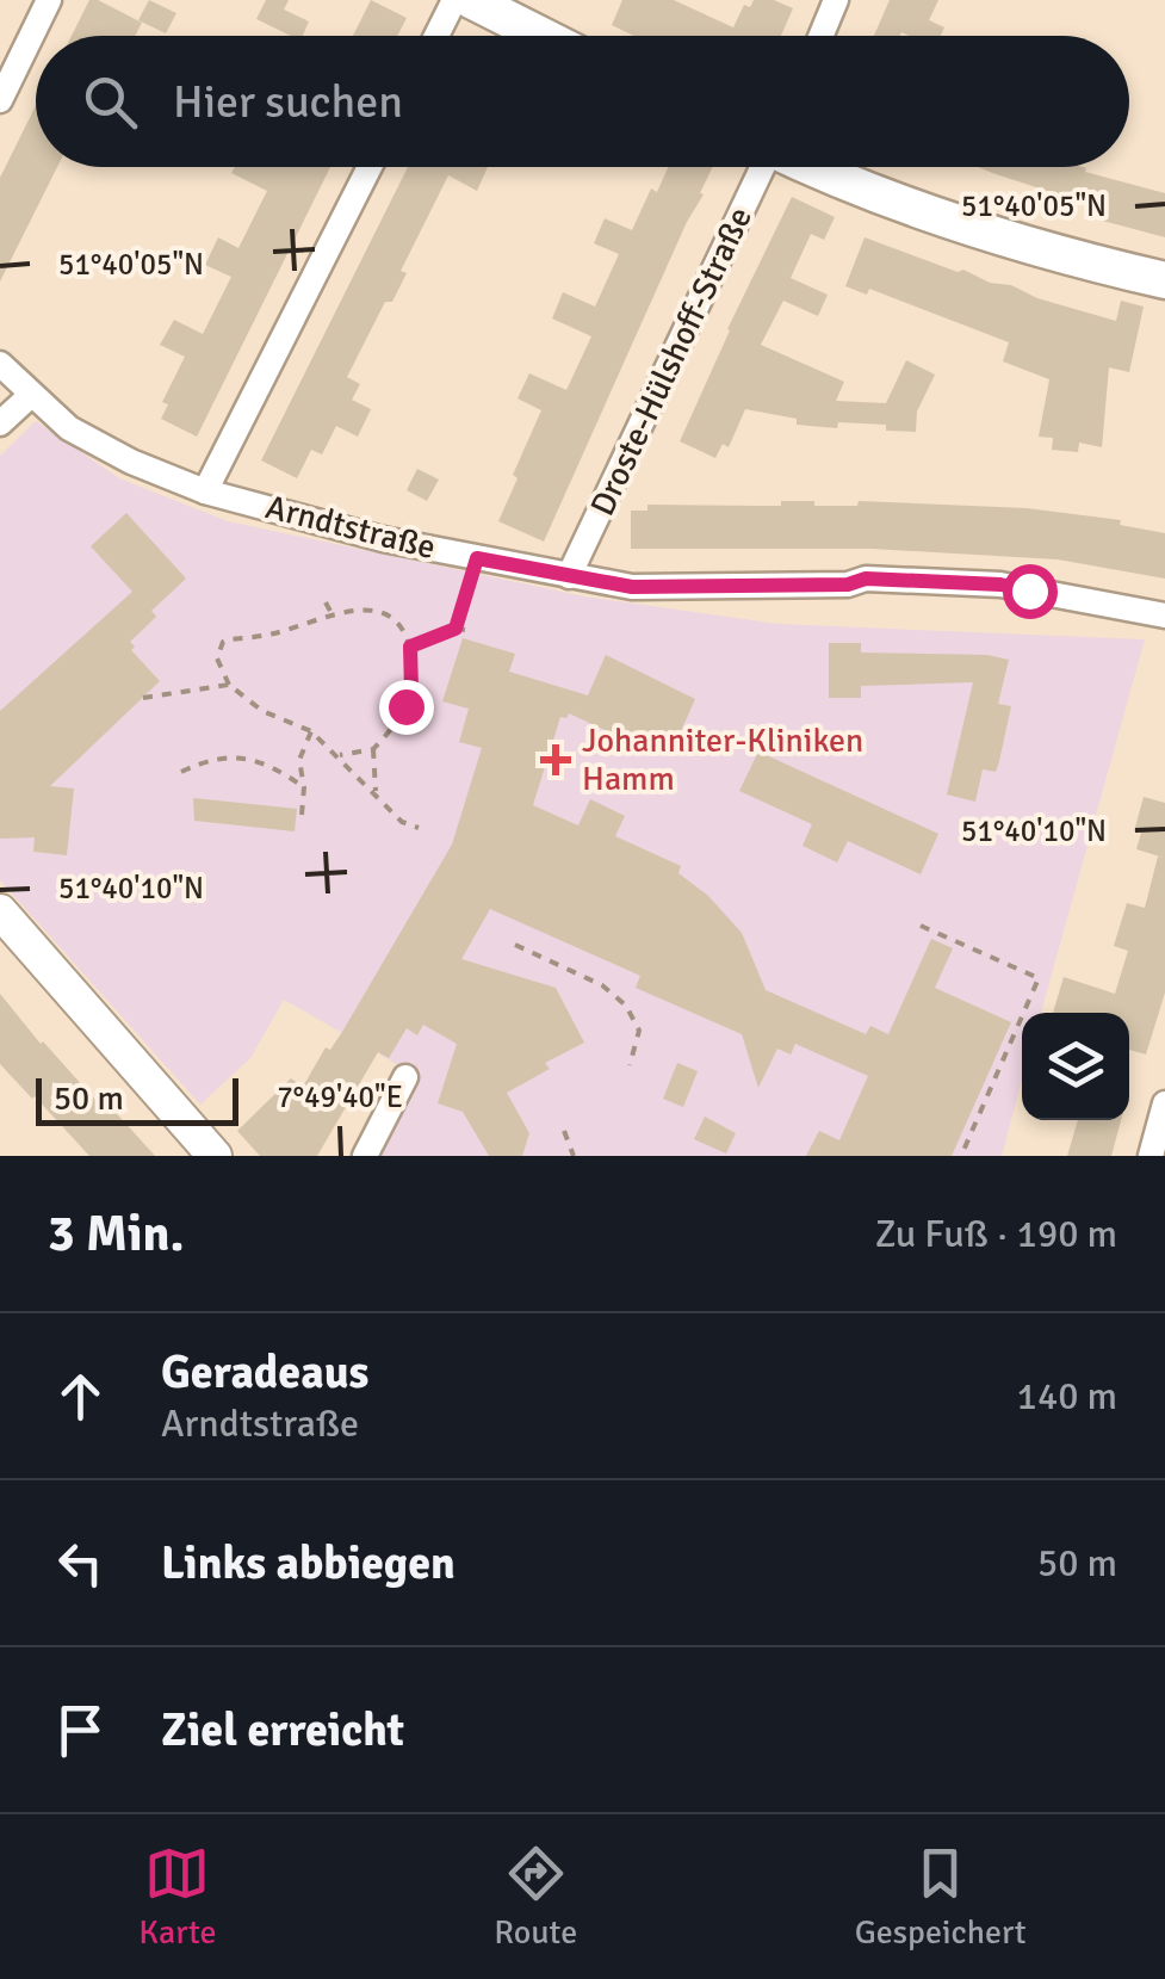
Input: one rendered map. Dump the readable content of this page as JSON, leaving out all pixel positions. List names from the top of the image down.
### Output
{
  "streets": {
    "street": ["Droste-Hülshoff-Straße", "Arndtstraße"]
  },
  "crossings": [
    ["Droste-Hülshoff-Straße", "Arndtstraße"]
  ],
  "places": {
    "health": ["Johanniter-Kliniken Hamm"]
  },
  "scale_bar": "50 m",
  "page": {
    "search": "Hier suchen",
    "scale": "50 m",
    "heading": ["3 Min.", "Zu Fuß · 190 m"],
    "list": [
      ["Geradeaus", "Arndtstraße", "140 m"],
      ["Links abbiegen", "50 m"],
      "Ziel erreicht"
    ],
    "nav": ["Karte", "Route", "Gespeichert"]
  },
  "coordinates": ["51°40'05\"N", "51°40'10\"N", "7°49'40\"E"]
}
